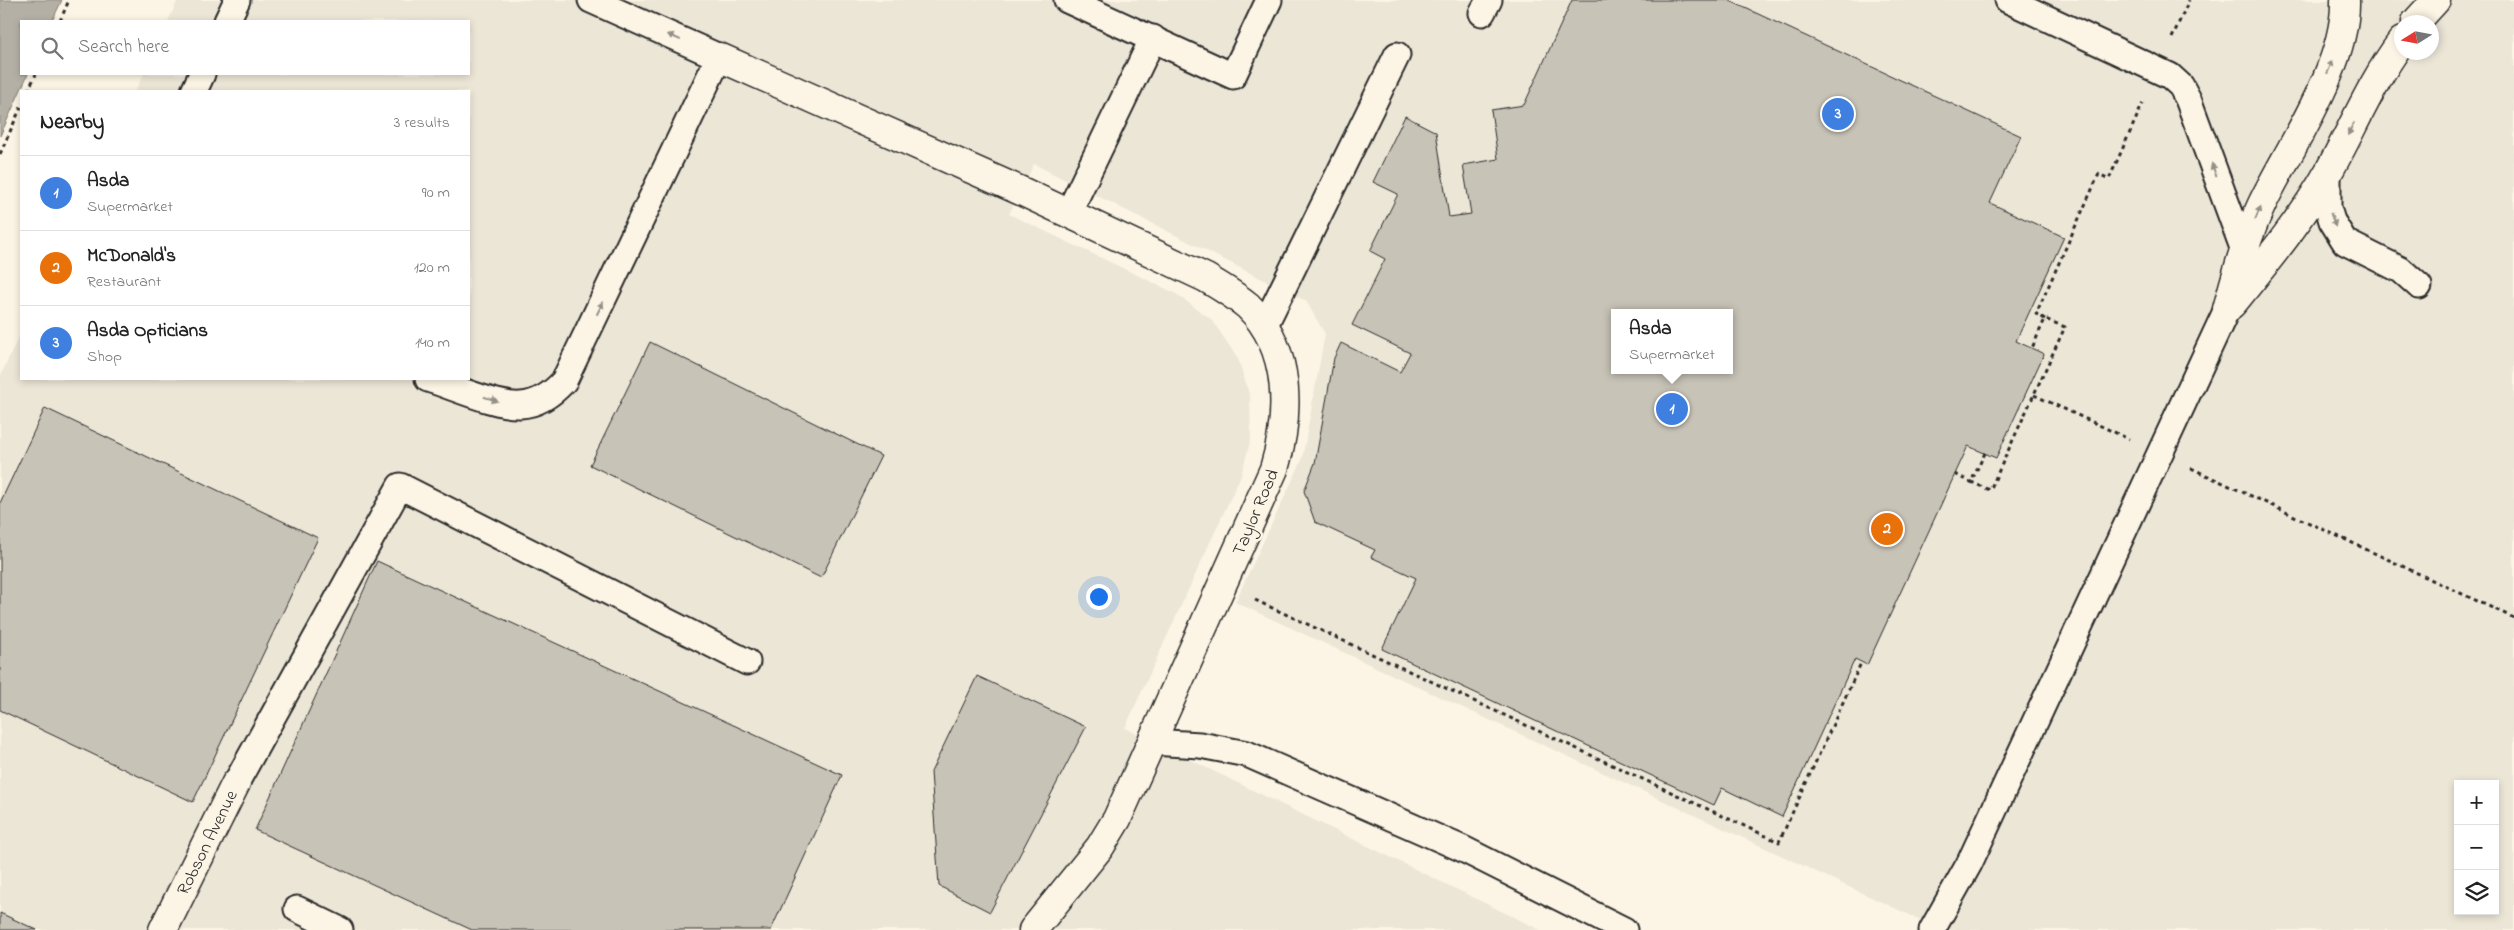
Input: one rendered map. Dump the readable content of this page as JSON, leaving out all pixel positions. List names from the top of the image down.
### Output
{
  "streets": {
    "street": ["Taylor Road", "Robson Avenue"]
  },
  "north": "left",
  "page": {
    "search": "Search here",
    "heading": ["Nearby", "3 results"],
    "pins": ["3", "1", "2"],
    "list": [
      {
        "mark": "1",
        "name": "Asda",
        "note": "Supermarket",
        "value": "90 m"
      },
      {
        "mark": "2",
        "name": "McDonald's",
        "note": "Restaurant",
        "value": "120 m"
      },
      {
        "mark": "3",
        "name": "Asda Opticians",
        "note": "Shop",
        "value": "140 m"
      }
    ],
    "popup": ["Asda", "Supermarket"],
    "map_buttons": ["+", "−"]
  }
}
